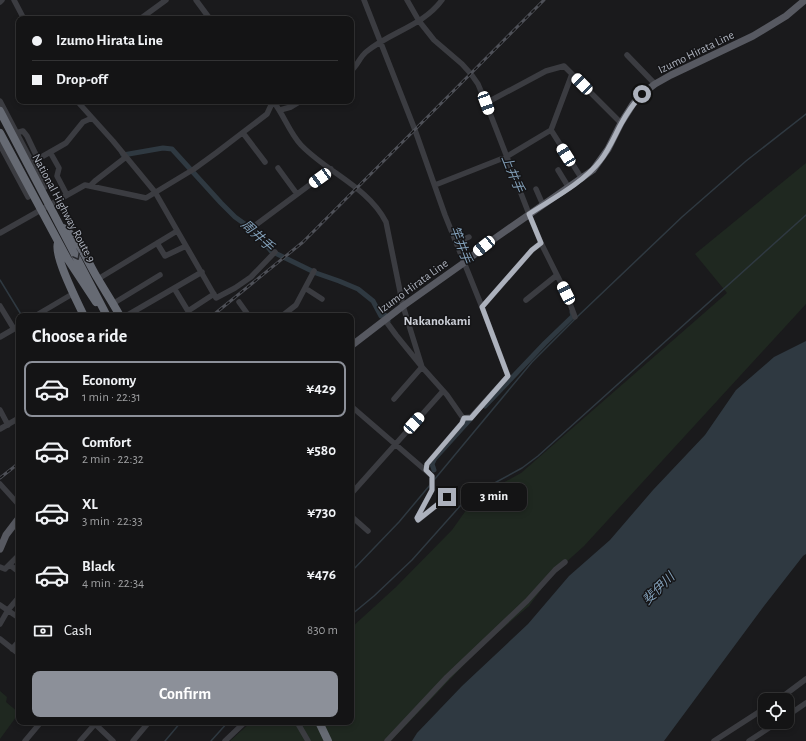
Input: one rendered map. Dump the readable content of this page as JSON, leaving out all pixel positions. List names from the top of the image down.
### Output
{
  "streets": {
    "highway": ["National Highway Route 9"],
    "main road": ["Izumo Hirata Line"]
  },
  "districts": ["Nakanokami"],
  "water": [
    "上井手",
    "周井手",
    "竿井手",
    "斐伊川"
  ],
  "page": {
    "banner": ["Izumo Hirata Line", "Drop-off"],
    "heading": "Choose a ride",
    "list": [
      {
        "name": "Economy",
        "note": "1 min · 22:31",
        "value": "¥429"
      },
      {
        "name": "Comfort",
        "note": "2 min · 22:32",
        "value": "¥580"
      },
      {
        "name": "XL",
        "note": "3 min · 22:33",
        "value": "¥730"
      },
      {
        "name": "Black",
        "note": "4 min · 22:34",
        "value": "¥476"
      }
    ],
    "bubble": "3 min",
    "pay": ["Cash", "830 m"],
    "buttons": "Confirm"
  }
}
